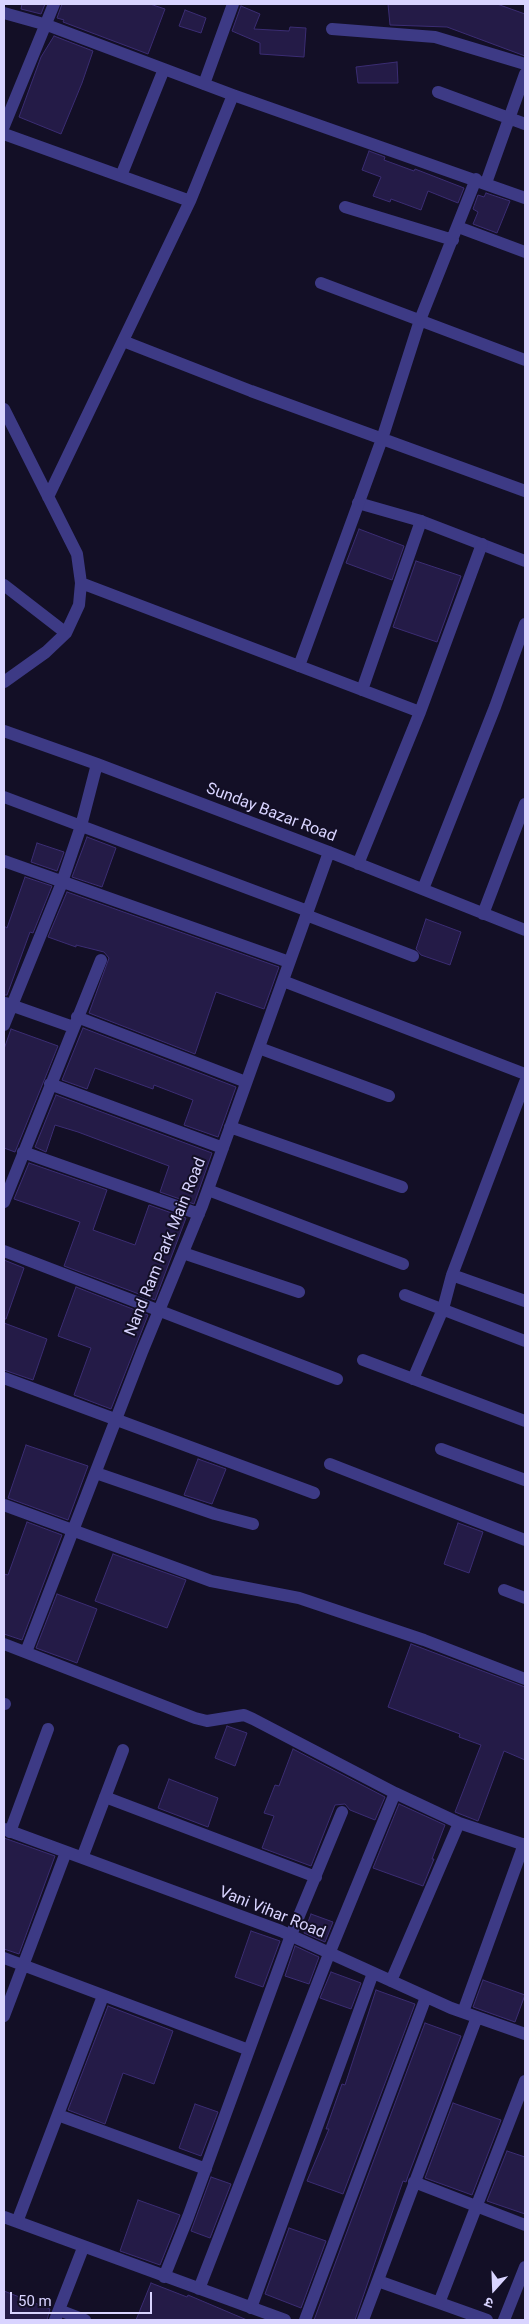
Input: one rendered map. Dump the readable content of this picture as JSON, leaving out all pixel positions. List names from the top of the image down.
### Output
{
  "streets": {
    "street": ["Sunday Bazar Road", "Nand Ram Park Main Road", "Vani Vihar Road"]
  },
  "crossings": [
    ["Sunday Bazar Road", "Nand Ram Park Main Road"]
  ],
  "scale_bar": "50 m",
  "north": "bottom"
}
